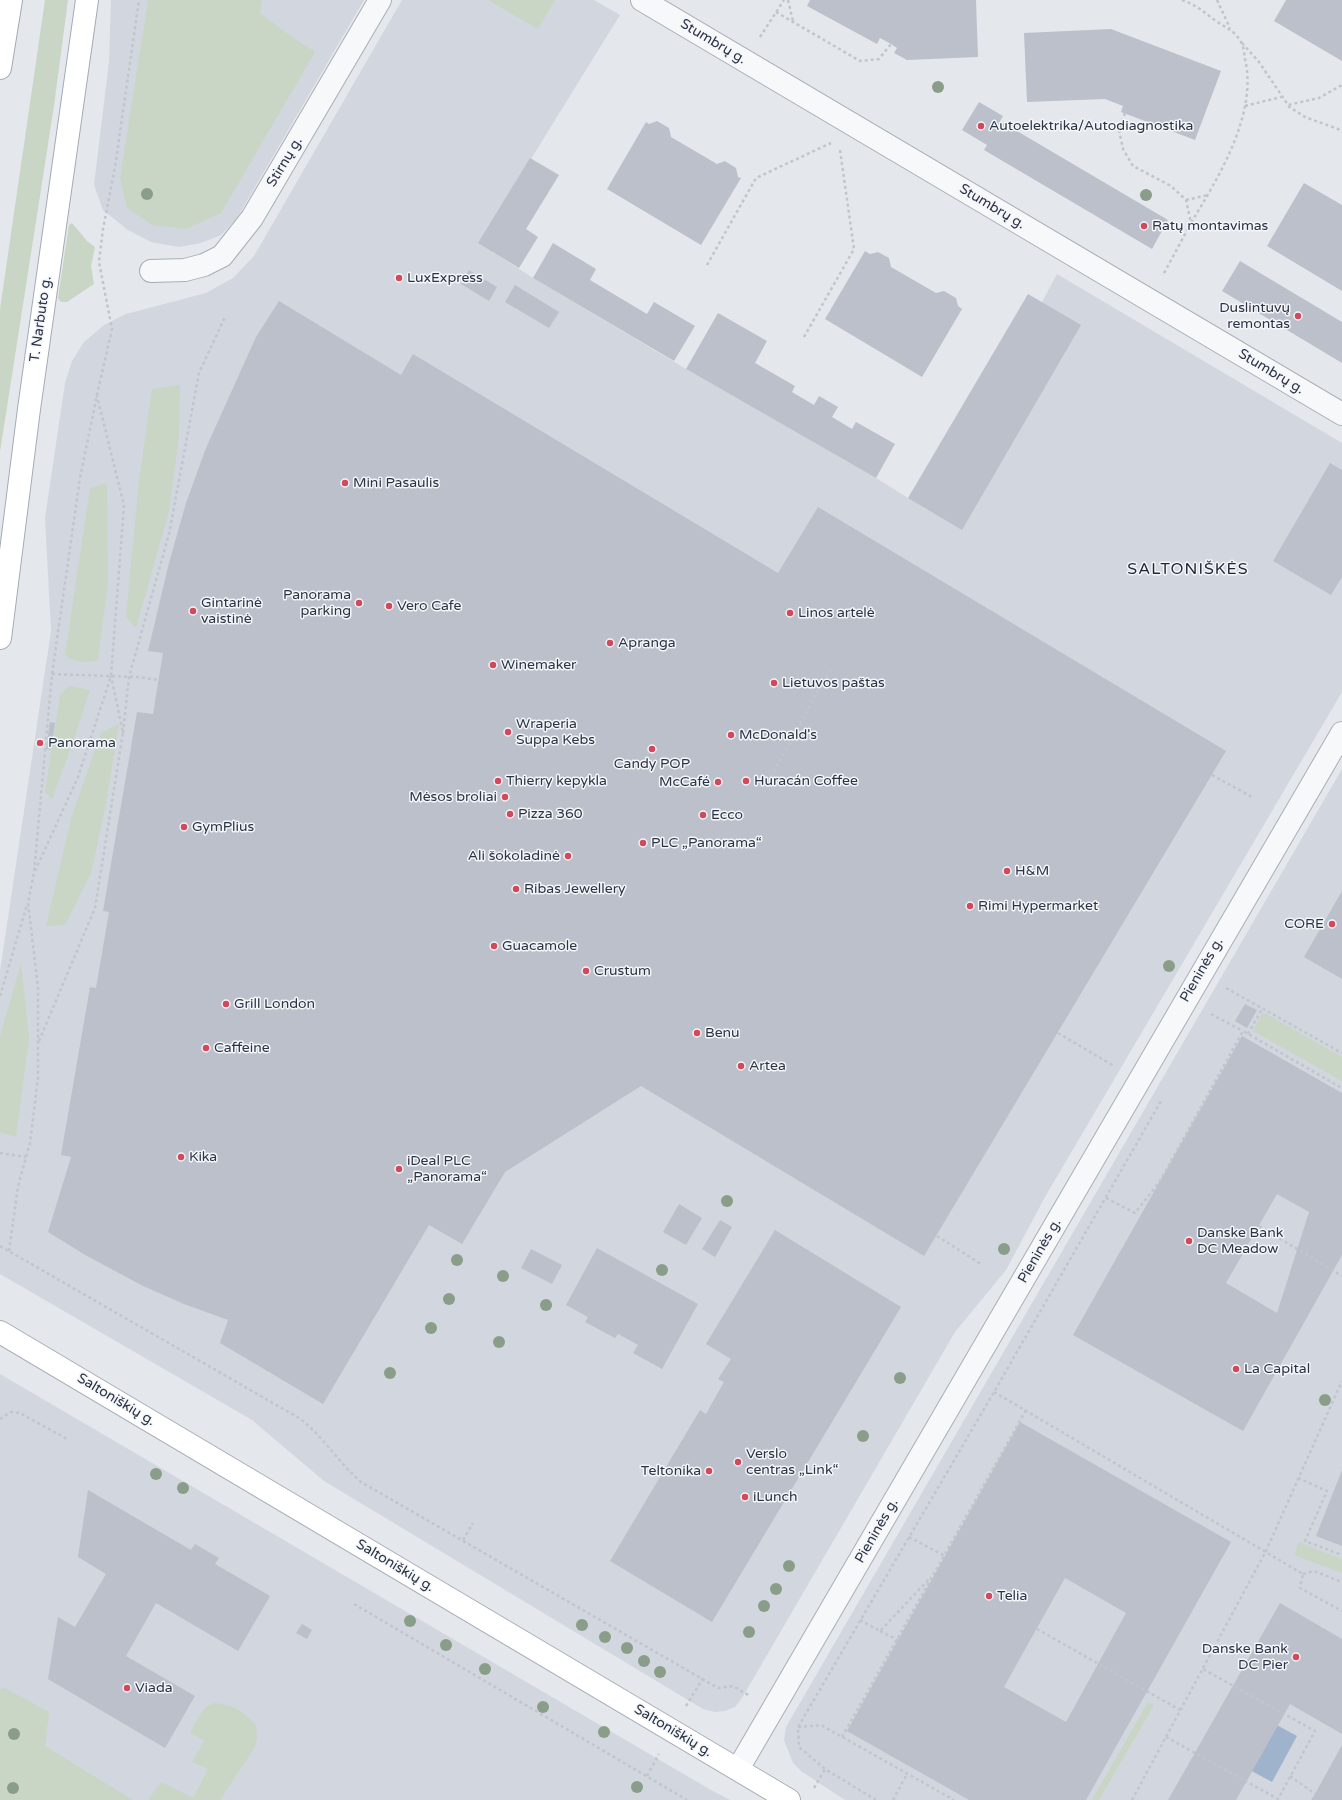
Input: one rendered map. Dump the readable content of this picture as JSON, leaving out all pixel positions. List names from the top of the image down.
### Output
{
  "streets": {
    "street": [
      "Stumbrų g.",
      "Stirnų g.",
      "T. Narbuto g.",
      "Pieninės g.",
      "Saltoniškių g."
    ]
  },
  "crossings": [
    ["Pieninės g.", "Saltoniškių g."]
  ],
  "districts": ["SALTONIŠKĖS"],
  "places": [
    "Autoelektrika/Autodiagnostika",
    "Ratų montavimas",
    "LuxExpress",
    "Duslintuvų remontas",
    "Mini Pasaulis",
    "Panorama parking",
    "Vero Cafe",
    "Gintarinė vaistinė",
    "Linos artelė",
    "Apranga",
    "Winemaker",
    "Lietuvos paštas",
    "Wraperia Suppa Kebs",
    "McDonald's",
    "Panorama",
    "Candy POP",
    "Thierry kepykla",
    "Huracán Coffee",
    "McCafé",
    "Mėsos broliai",
    "Pizza 360",
    "Ecco",
    "GymPlius",
    "PLC „Panorama“",
    "Ali šokoladinė",
    "H&M",
    "Ribas Jewellery",
    "Rimi Hypermarket",
    "CORE",
    "Guacamole",
    "Crustum",
    "Grill London",
    "Benu",
    "Caffeine",
    "Artea",
    "Kika",
    "iDeal PLC „Panorama“",
    "Danske Bank DC Meadow",
    "La Capital",
    "Verslo centras „Link“",
    "Teltonika",
    "iLunch",
    "Telia",
    "Danske Bank DC Pier",
    "Viada"
  ]
}
